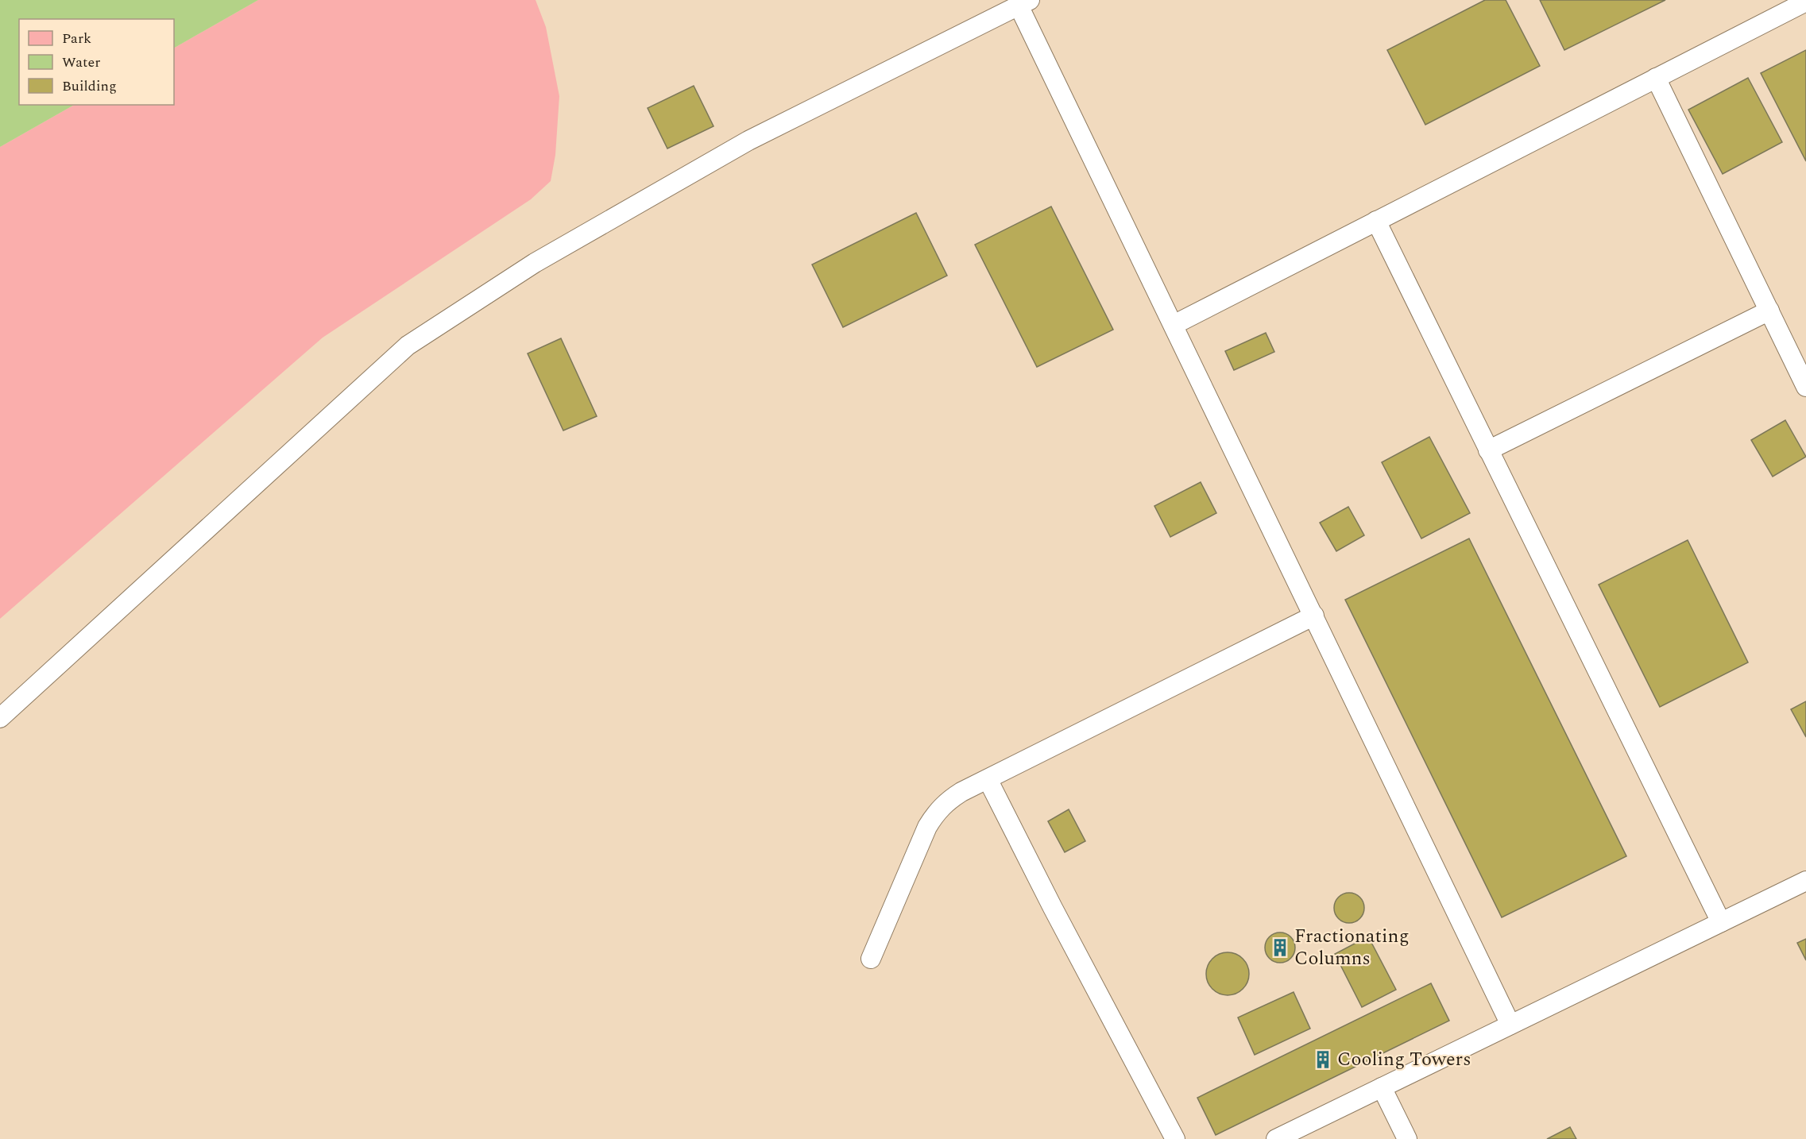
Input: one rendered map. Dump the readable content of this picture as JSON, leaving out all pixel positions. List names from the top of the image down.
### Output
{
  "places": {
    "building": ["Fractionating Columns", "Cooling Towers"]
  },
  "legend": ["Park", "Water", "Building"]
}
